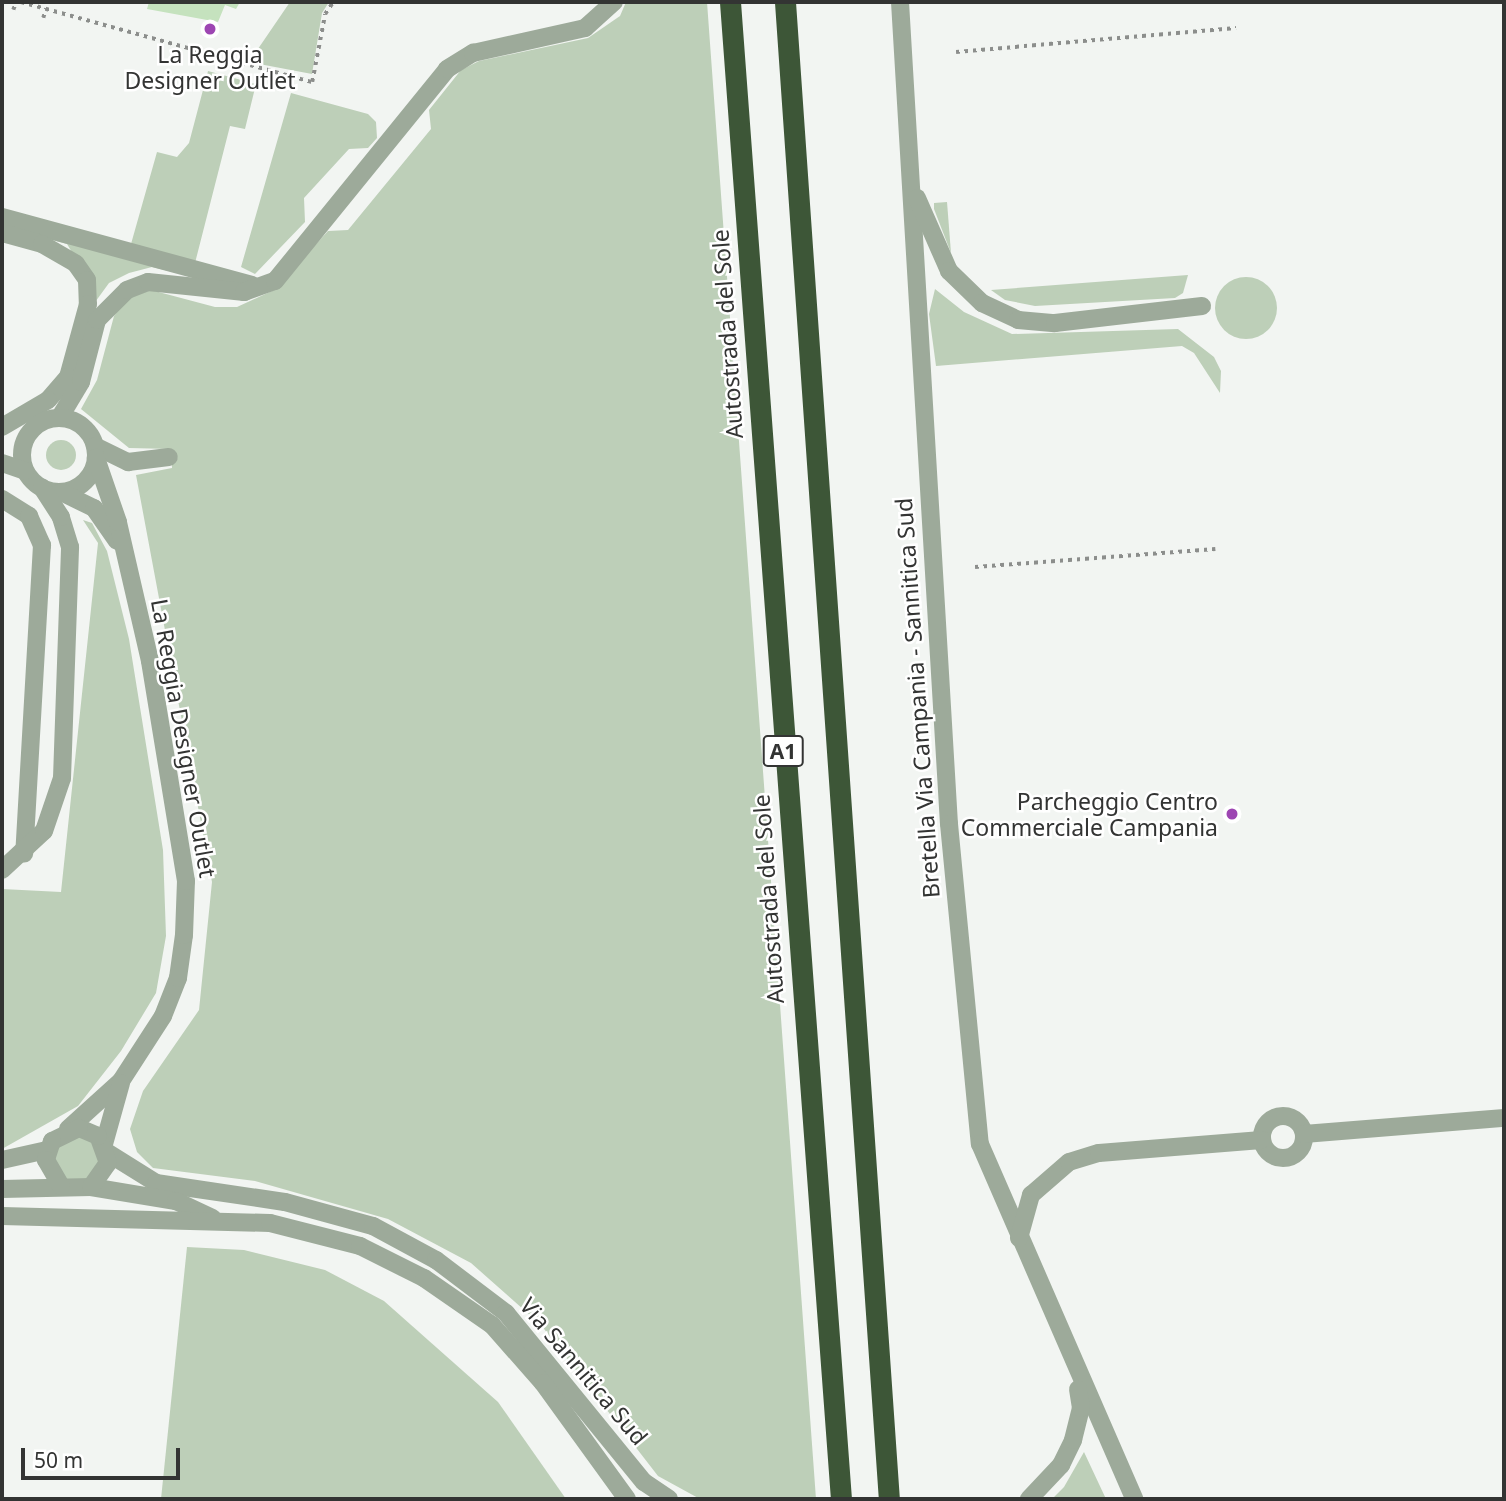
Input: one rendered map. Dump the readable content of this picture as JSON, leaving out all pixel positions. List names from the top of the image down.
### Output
{
  "streets": {
    "highway": ["Autostrada del Sole", "A1"],
    "street": ["Bretella Via Campania - Sannitica Sud", "La Reggia Designer Outlet", "Via Sannitica Sud"]
  },
  "crossings": [
    ["La Reggia Designer Outlet", "Via Sannitica Sud"]
  ],
  "places": ["La Reggia Designer Outlet", "Parcheggio Centro Commerciale Campania"],
  "scale_bar": "50 m"
}
